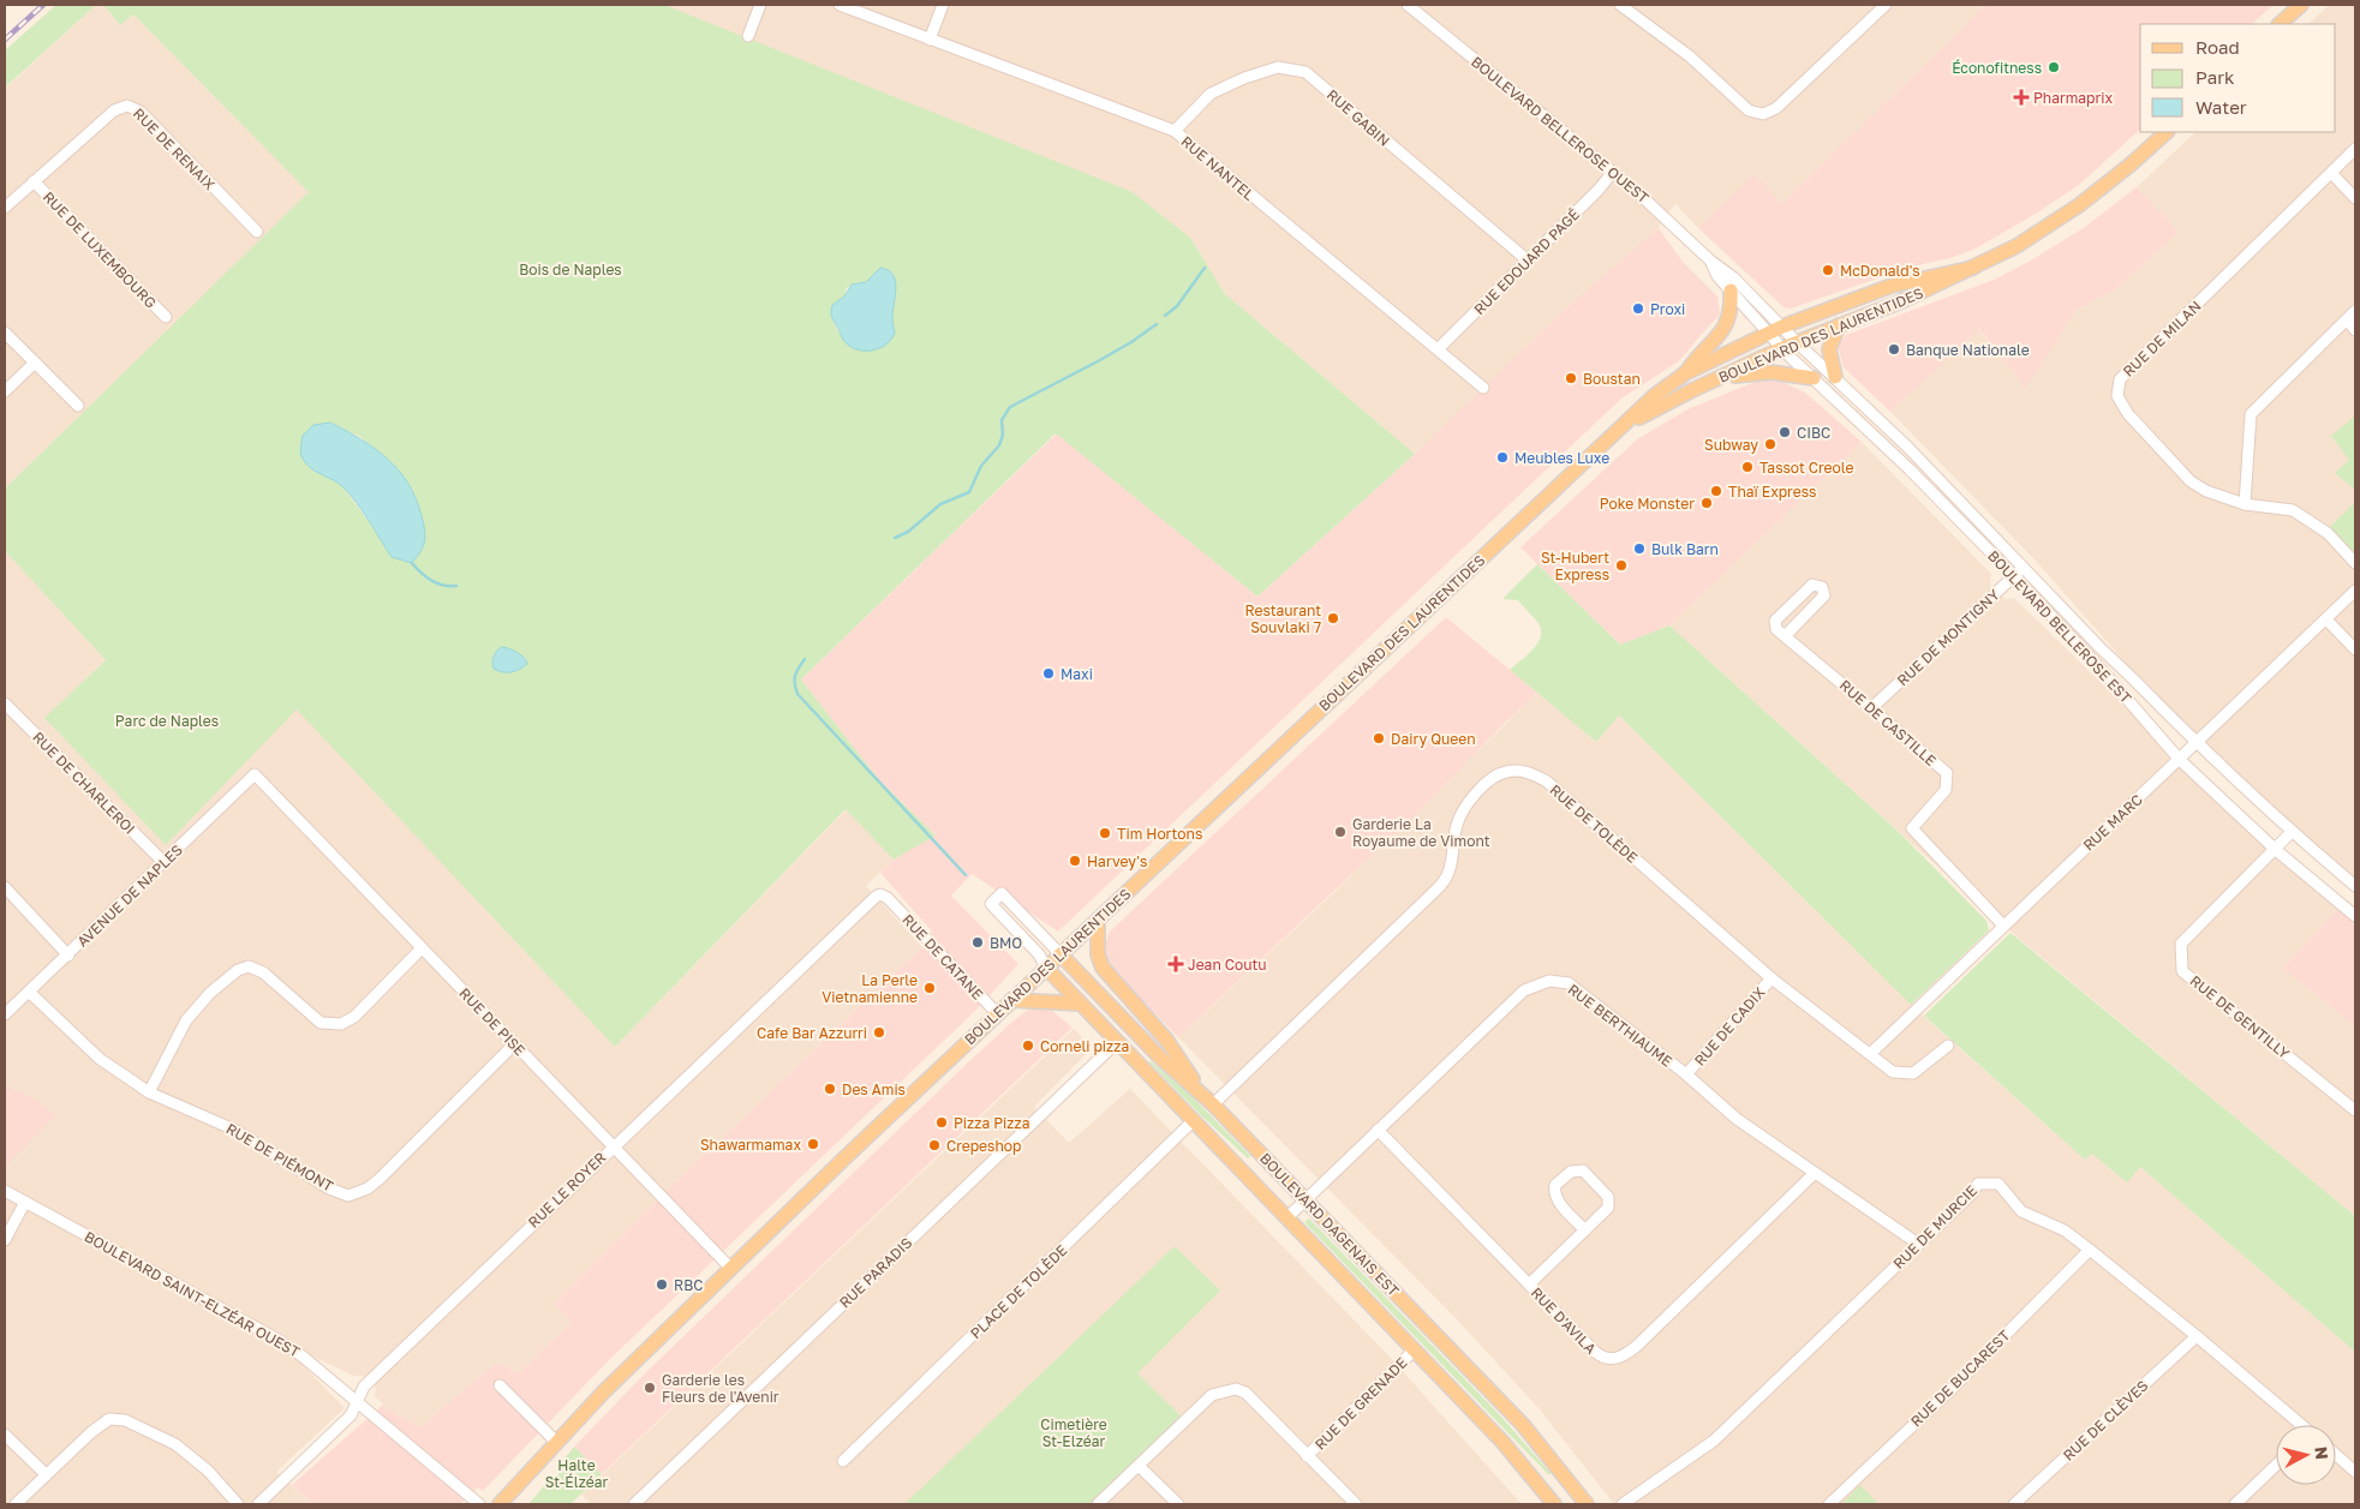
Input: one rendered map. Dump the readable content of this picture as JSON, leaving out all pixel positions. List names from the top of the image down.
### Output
{
  "streets": {
    "main road": ["BOULEVARD DES LAURENTIDES", "BOULEVARD DAGENAIS EST"],
    "street": [
      "RUE GABIN",
      "BOULEVARD BELLEROSE OUEST",
      "RUE DE RENAIX",
      "RUE NANTEL",
      "RUE DE LUXEMBOURG",
      "RUE EDOUARD PAGÉ",
      "RUE DE MILAN",
      "BOULEVARD BELLEROSE EST",
      "RUE DE MONTIGNY",
      "RUE DE CASTILLE",
      "RUE DE CHARLEROI",
      "RUE MARC",
      "RUE DE TOLÈDE",
      "AVENUE DE NAPLES",
      "RUE DE CATANE",
      "RUE DE GENTILLY",
      "RUE DE PISE",
      "RUE BERTHIAUME",
      "RUE DE CADIX",
      "RUE DE PIÉMONT",
      "RUE LE ROYER",
      "RUE DE MURCIE",
      "RUE PARADIS",
      "PLACE DE TOLÈDE",
      "BOULEVARD SAINT-ELZÉAR OUEST",
      "RUE D'AVILA",
      "RUE DE BUCAREST",
      "RUE DE GRENADE",
      "RUE DE CLÈVES"
    ]
  },
  "crossings": [
    ["RUE GABIN", "RUE NANTEL"],
    ["RUE GABIN", "RUE EDOUARD PAGÉ"],
    ["BOULEVARD BELLEROSE OUEST", "RUE EDOUARD PAGÉ"],
    ["BOULEVARD BELLEROSE OUEST", "BOULEVARD DES LAURENTIDES"],
    ["BOULEVARD BELLEROSE OUEST", "BOULEVARD BELLEROSE EST"],
    ["RUE DE RENAIX", "RUE DE LUXEMBOURG"],
    ["RUE NANTEL", "RUE EDOUARD PAGÉ"],
    ["BOULEVARD DES LAURENTIDES", "BOULEVARD BELLEROSE EST"],
    ["BOULEVARD DES LAURENTIDES", "RUE DE CATANE"],
    ["BOULEVARD DES LAURENTIDES", "RUE DE PISE"],
    ["BOULEVARD DES LAURENTIDES", "BOULEVARD DAGENAIS EST"],
    ["BOULEVARD BELLEROSE EST", "RUE DE MONTIGNY"],
    ["BOULEVARD BELLEROSE EST", "RUE MARC"],
    ["BOULEVARD BELLEROSE EST", "RUE DE GENTILLY"],
    ["RUE DE MONTIGNY", "RUE DE CASTILLE"],
    ["RUE DE CASTILLE", "RUE MARC"],
    ["RUE DE CHARLEROI", "AVENUE DE NAPLES"],
    ["RUE MARC", "RUE DE TOLÈDE"],
    ["RUE DE TOLÈDE", "RUE DE CADIX"],
    ["RUE DE TOLÈDE", "BOULEVARD DAGENAIS EST"],
    ["AVENUE DE NAPLES", "RUE DE PISE"],
    ["AVENUE DE NAPLES", "RUE DE PIÉMONT"],
    ["RUE DE CATANE", "RUE LE ROYER"],
    ["RUE DE PISE", "RUE DE PIÉMONT"],
    ["RUE DE PISE", "RUE LE ROYER"],
    ["RUE BERTHIAUME", "RUE DE CADIX"],
    ["RUE BERTHIAUME", "BOULEVARD DAGENAIS EST"],
    ["RUE BERTHIAUME", "RUE DE MURCIE"],
    ["RUE BERTHIAUME", "RUE D'AVILA"],
    ["RUE LE ROYER", "BOULEVARD SAINT-ELZÉAR OUEST"],
    ["BOULEVARD DAGENAIS EST", "RUE PARADIS"],
    ["BOULEVARD DAGENAIS EST", "PLACE DE TOLÈDE"],
    ["BOULEVARD DAGENAIS EST", "RUE DE GRENADE"],
    ["RUE DE MURCIE", "RUE DE BUCAREST"],
    ["RUE DE MURCIE", "RUE DE CLÈVES"]
  ],
  "parks": [
    "Bois de Naples",
    "Parc de Naples",
    "Cimetière St-Elzéar",
    "Halte St-Élzéar"
  ],
  "places": {
    "other": [
      "Éconofitness",
      "McDonald's",
      "Proxi",
      "Banque Nationale",
      "Boustan",
      "CIBC",
      "Subway",
      "Meubles Luxe",
      "Tassot Creole",
      "Thaï Express",
      "Poke Monster",
      "Bulk Barn",
      "St-Hubert Express",
      "Restaurant Souvlaki 7",
      "Maxi",
      "Dairy Queen",
      "Garderie La Royaume de Vimont",
      "Tim Hortons",
      "Harvey's",
      "BMO",
      "La Perle Vietnamienne",
      "Cafe Bar Azzurri",
      "Corneli pizza",
      "Des Amis",
      "Pizza Pizza",
      "Shawarmamax",
      "Crepeshop",
      "RBC",
      "Garderie les Fleurs de l'Avenir"
    ],
    "health": ["Pharmaprix", "Jean Coutu"]
  },
  "legend": ["Road", "Park", "Water"],
  "north": "right"
}
